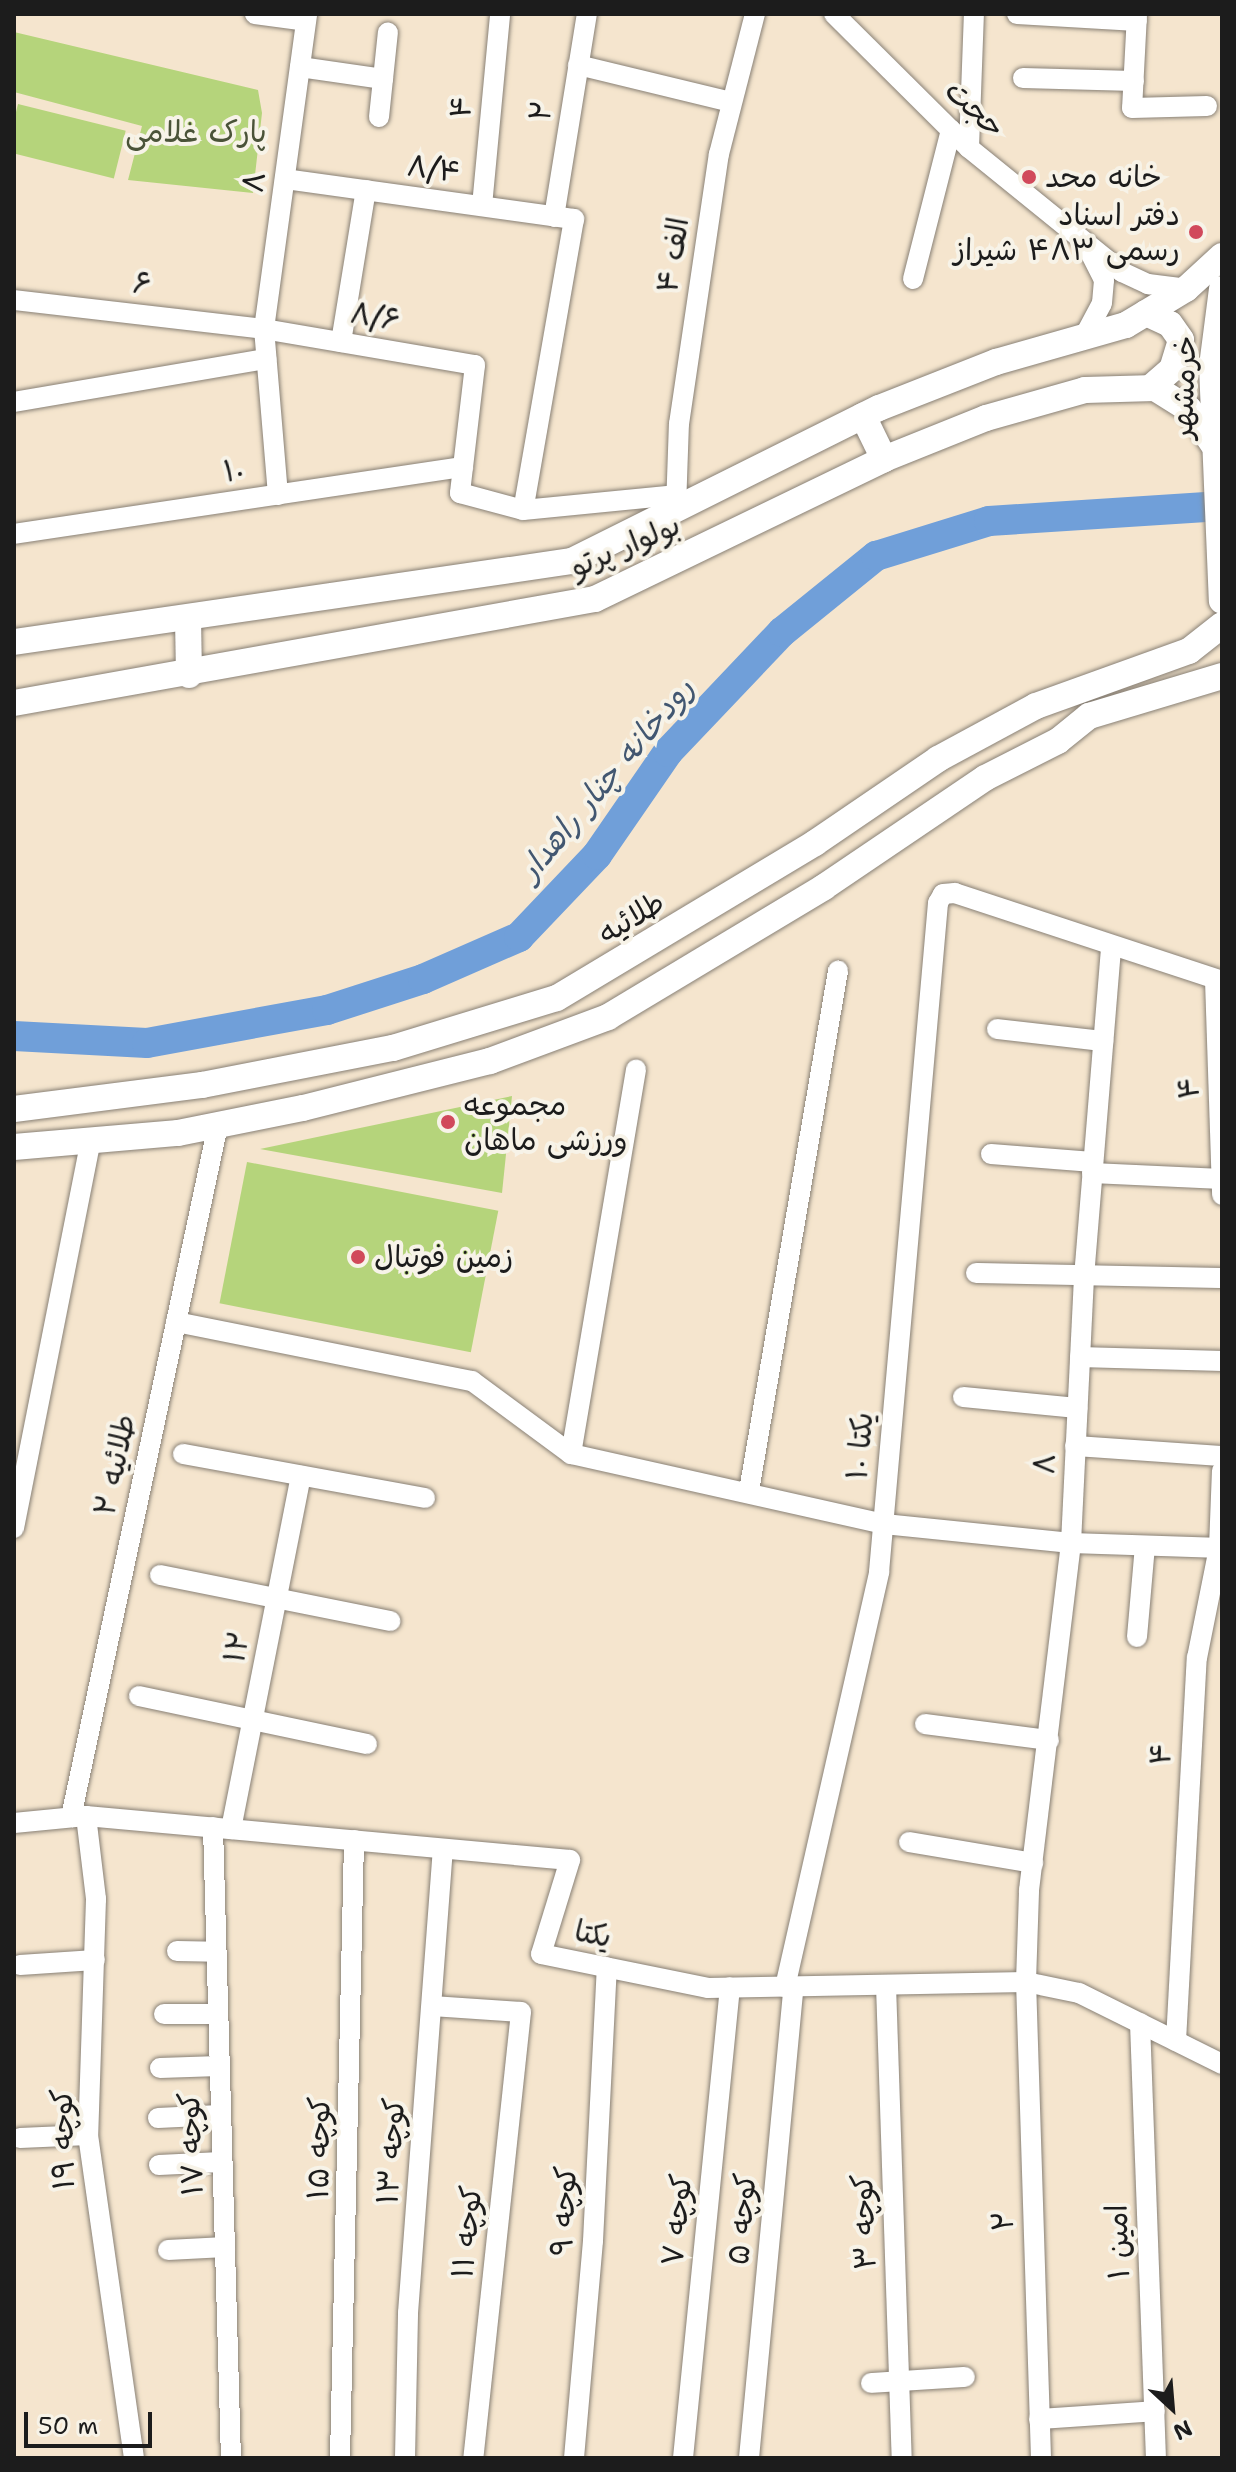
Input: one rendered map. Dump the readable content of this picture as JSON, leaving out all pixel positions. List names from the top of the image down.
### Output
{
  "streets": {
    "main road": ["خرمشهر", "بولوار پرتو", "طلائیه"],
    "street": [
      "۴",
      "حجت",
      "۲",
      "۸/۴",
      "۸",
      "۴ الف",
      "۶",
      "۸/۶",
      "۱۰",
      "۱۰ یکتا",
      "طلائیه ۲",
      "۱۲",
      "یکتا",
      "کوچه ۱۹",
      "کوچه ۱۷",
      "کوچه ۱۵",
      "کوچه ۱۳",
      "کوچه ۹",
      "کوچه ۵",
      "کوچه ۷",
      "کوچه ۳",
      "کوچه ۱۱",
      "امین ۱"
    ]
  },
  "crossings": [
    ["۴", "۸/۴"],
    ["۴", "یکتا"],
    ["حجت", "بولوار پرتو"],
    ["۲", "۸/۴"],
    ["۲", "۸"],
    ["۲", "یکتا"],
    ["۸/۴", "۸"],
    ["۸", "۶"],
    ["۸", "۸/۶"],
    ["۸", "۱۰"],
    ["۸", "۱۰ یکتا"],
    ["۸", "یکتا"],
    ["۴ الف", "بولوار پرتو"],
    ["۶", "۸/۶"],
    ["۸/۶", "۱۰"],
    ["۱۰ یکتا", "یکتا"],
    ["۱۰ یکتا", "کوچه ۵"],
    ["طلائیه ۲", "یکتا"],
    ["طلائیه ۲", "کوچه ۱۹"],
    ["۱۲", "یکتا"],
    ["۱۲", "کوچه ۱۷"],
    ["یکتا", "کوچه ۱۹"],
    ["یکتا", "کوچه ۱۷"],
    ["یکتا", "کوچه ۱۵"],
    ["یکتا", "کوچه ۱۳"],
    ["یکتا", "کوچه ۹"],
    ["یکتا", "کوچه ۵"],
    ["یکتا", "کوچه ۷"],
    ["یکتا", "کوچه ۳"],
    ["یکتا", "امین ۱"],
    ["کوچه ۱۳", "کوچه ۱۱"]
  ],
  "water": ["رودخانه چنار راهدار"],
  "parks": ["پارک غلامی"],
  "places": [
    "خانه محد",
    "دفتر اسناد رسمی ۴۸۳ شیراز",
    "مجموعه ورزشی ماهان",
    "زمین فوتبال"
  ],
  "scale_bar": "50 m",
  "north": "bottom right"
}
